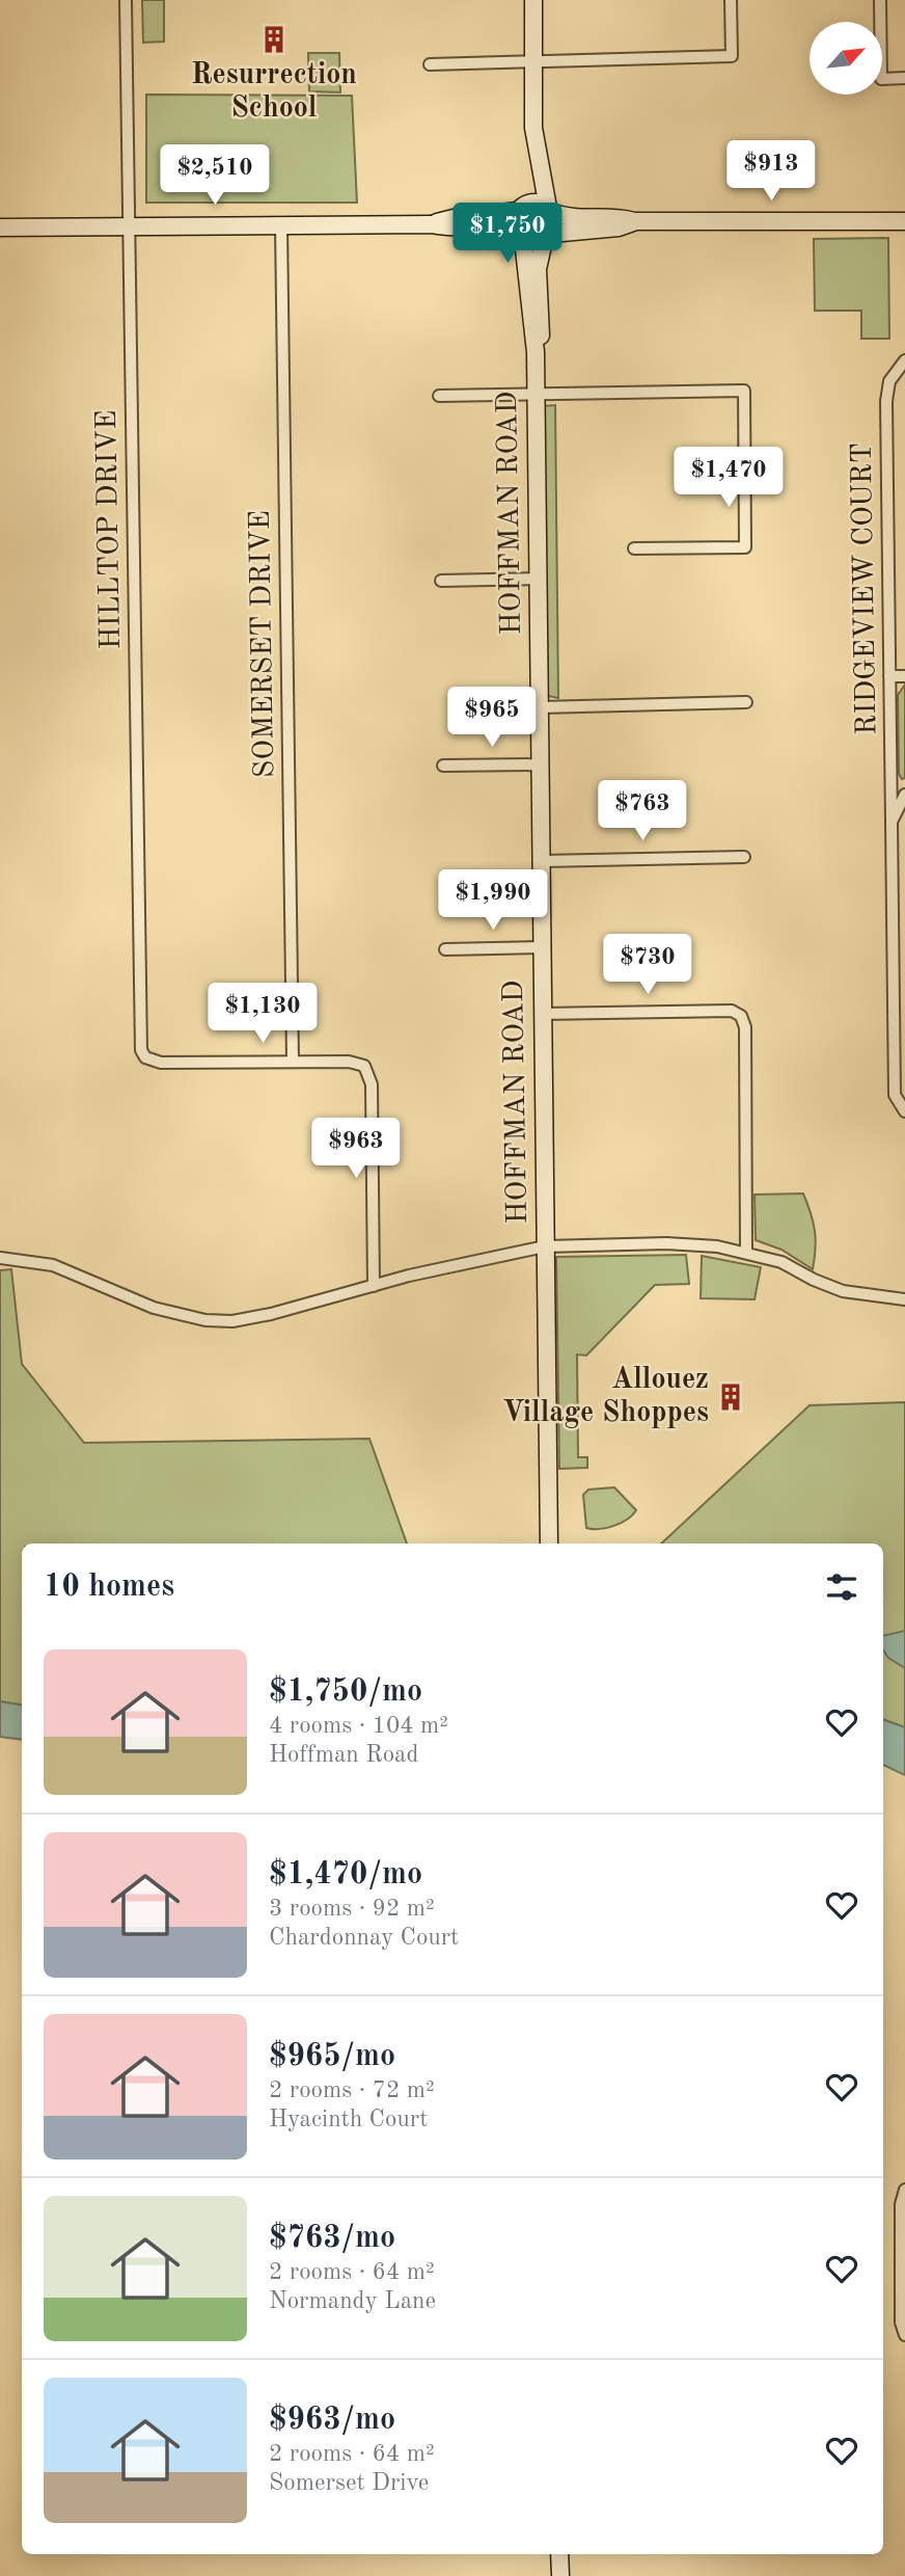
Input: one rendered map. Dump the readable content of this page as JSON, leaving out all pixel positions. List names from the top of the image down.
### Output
{
  "streets": {
    "street": [
      "HOFFMAN ROAD",
      "HILLTOP DRIVE",
      "RIDGEVIEW COURT",
      "SOMERSET DRIVE"
    ]
  },
  "crossings": [
    ["HILLTOP DRIVE", "SOMERSET DRIVE"]
  ],
  "places": {
    "building": ["Resurrection School", "Allouez Village Shoppes"]
  },
  "north": "top right",
  "page": {
    "price": [
      "$913",
      "$2,510",
      "$1,750",
      "$1,470",
      "$965",
      "$763",
      "$1,990",
      "$730",
      "$1,130",
      "$963"
    ],
    "heading": "10 homes",
    "list": [
      {
        "name": "$1,750/mo",
        "note": "4 rooms · 104 m² · Hoffman Road"
      },
      {
        "name": "$1,470/mo",
        "note": "3 rooms · 92 m² · Chardonnay Court"
      },
      {
        "name": "$965/mo",
        "note": "2 rooms · 72 m² · Hyacinth Court"
      },
      {
        "name": "$763/mo",
        "note": "2 rooms · 64 m² · Normandy Lane"
      },
      {
        "name": "$963/mo",
        "note": "2 rooms · 64 m² · Somerset Drive"
      }
    ]
  }
}
